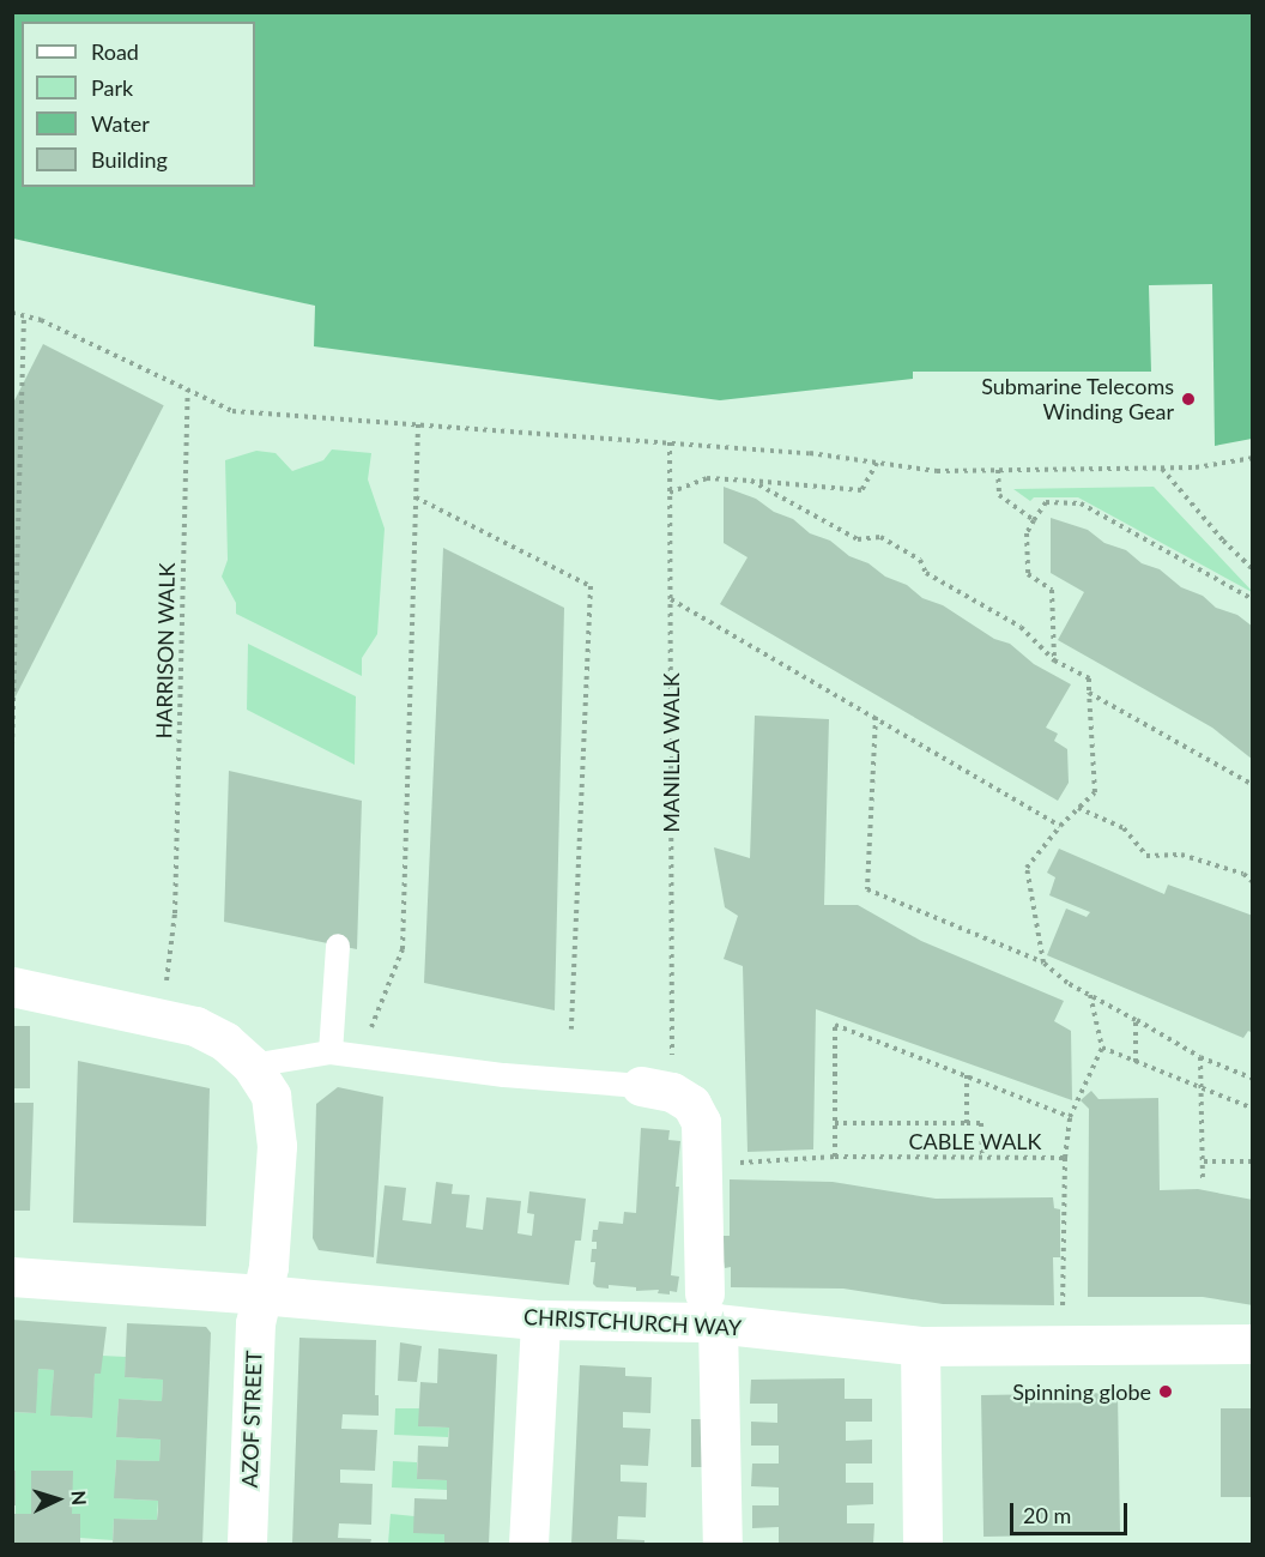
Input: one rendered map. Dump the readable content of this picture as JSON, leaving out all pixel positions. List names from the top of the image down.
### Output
{
  "streets": {
    "street": ["CHRISTCHURCH WAY", "AZOF STREET"],
    "path": ["HARRISON WALK", "MANILLA WALK", "CABLE WALK"]
  },
  "crossings": [
    ["CHRISTCHURCH WAY", "AZOF STREET"]
  ],
  "places": ["Submarine Telecoms Winding Gear", "Spinning globe"],
  "legend": [
    "Road",
    "Park",
    "Water",
    "Building"
  ],
  "scale_bar": "20 m",
  "north": "right"
}
